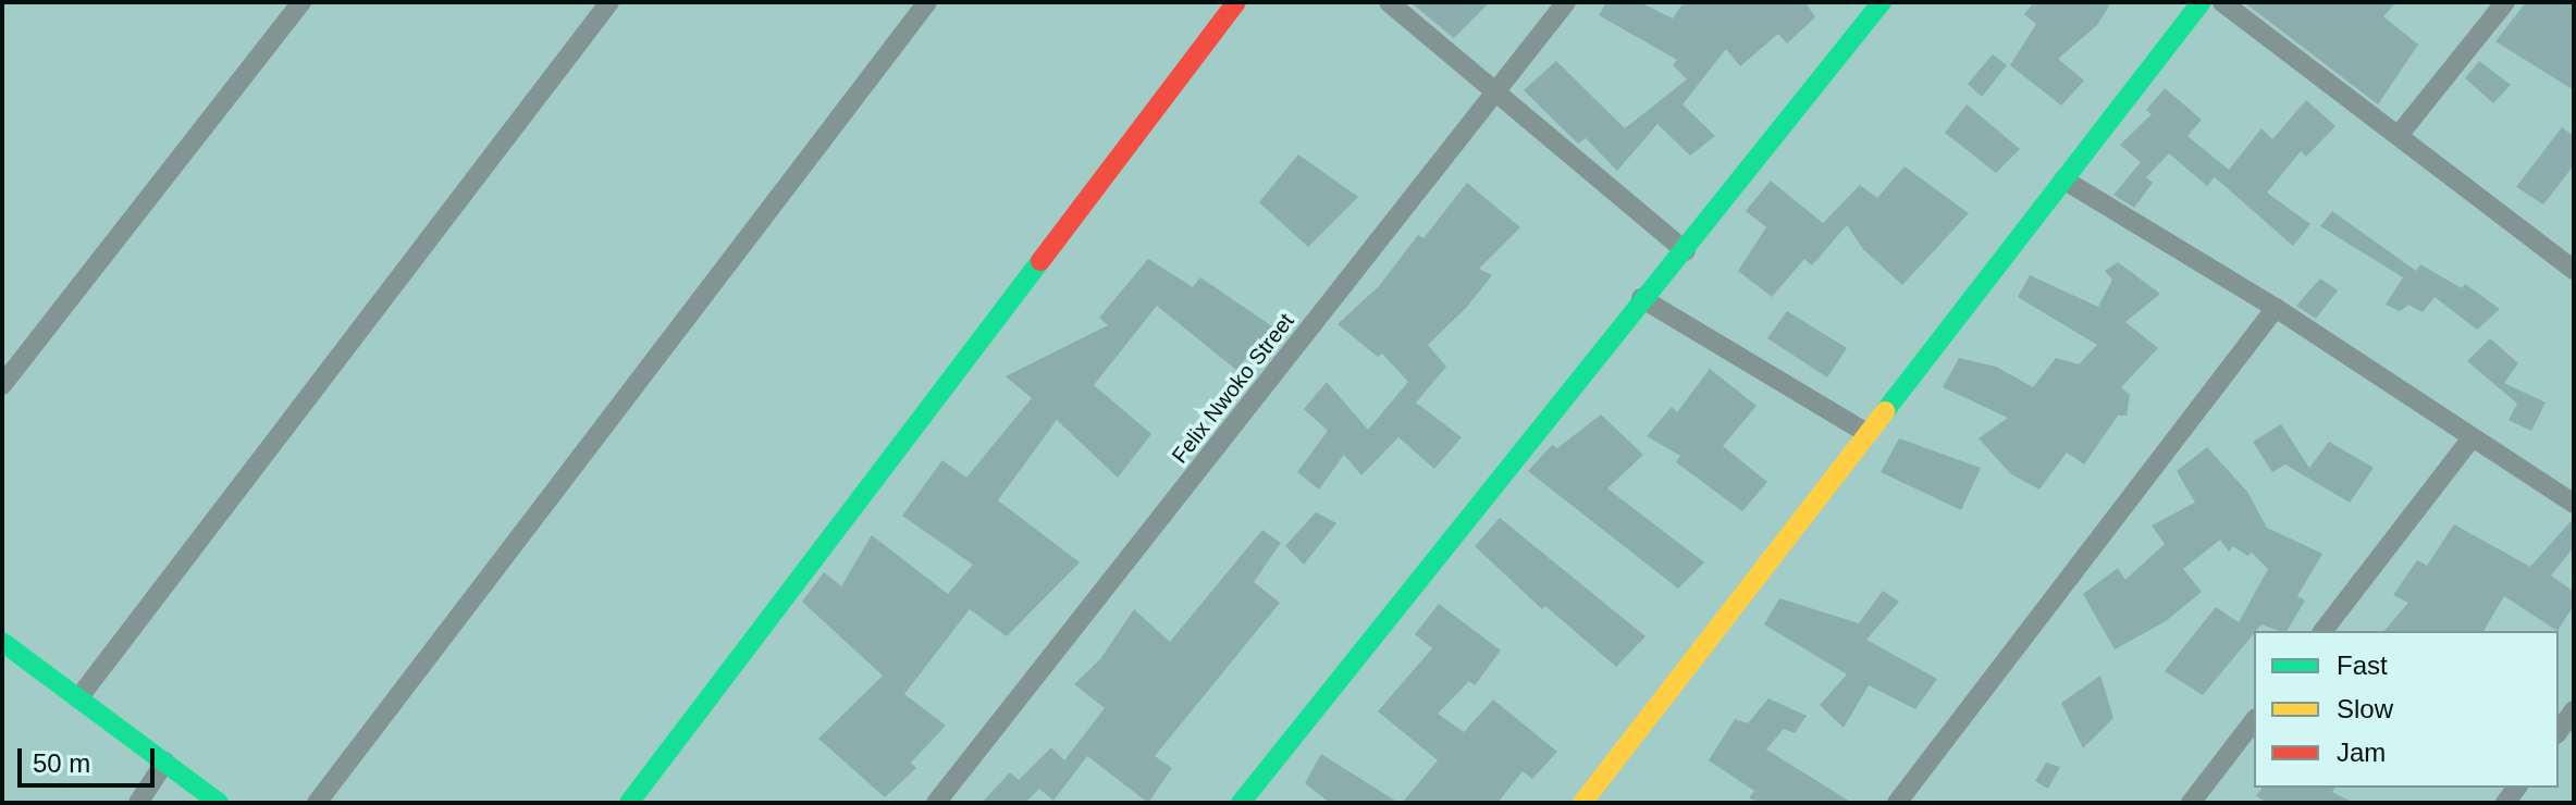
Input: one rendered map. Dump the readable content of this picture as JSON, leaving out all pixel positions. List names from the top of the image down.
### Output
{
  "streets": {
    "street": ["Felix Nwoko Street"]
  },
  "legend": ["Fast", "Slow", "Jam"],
  "scale_bar": "50 m"
}
